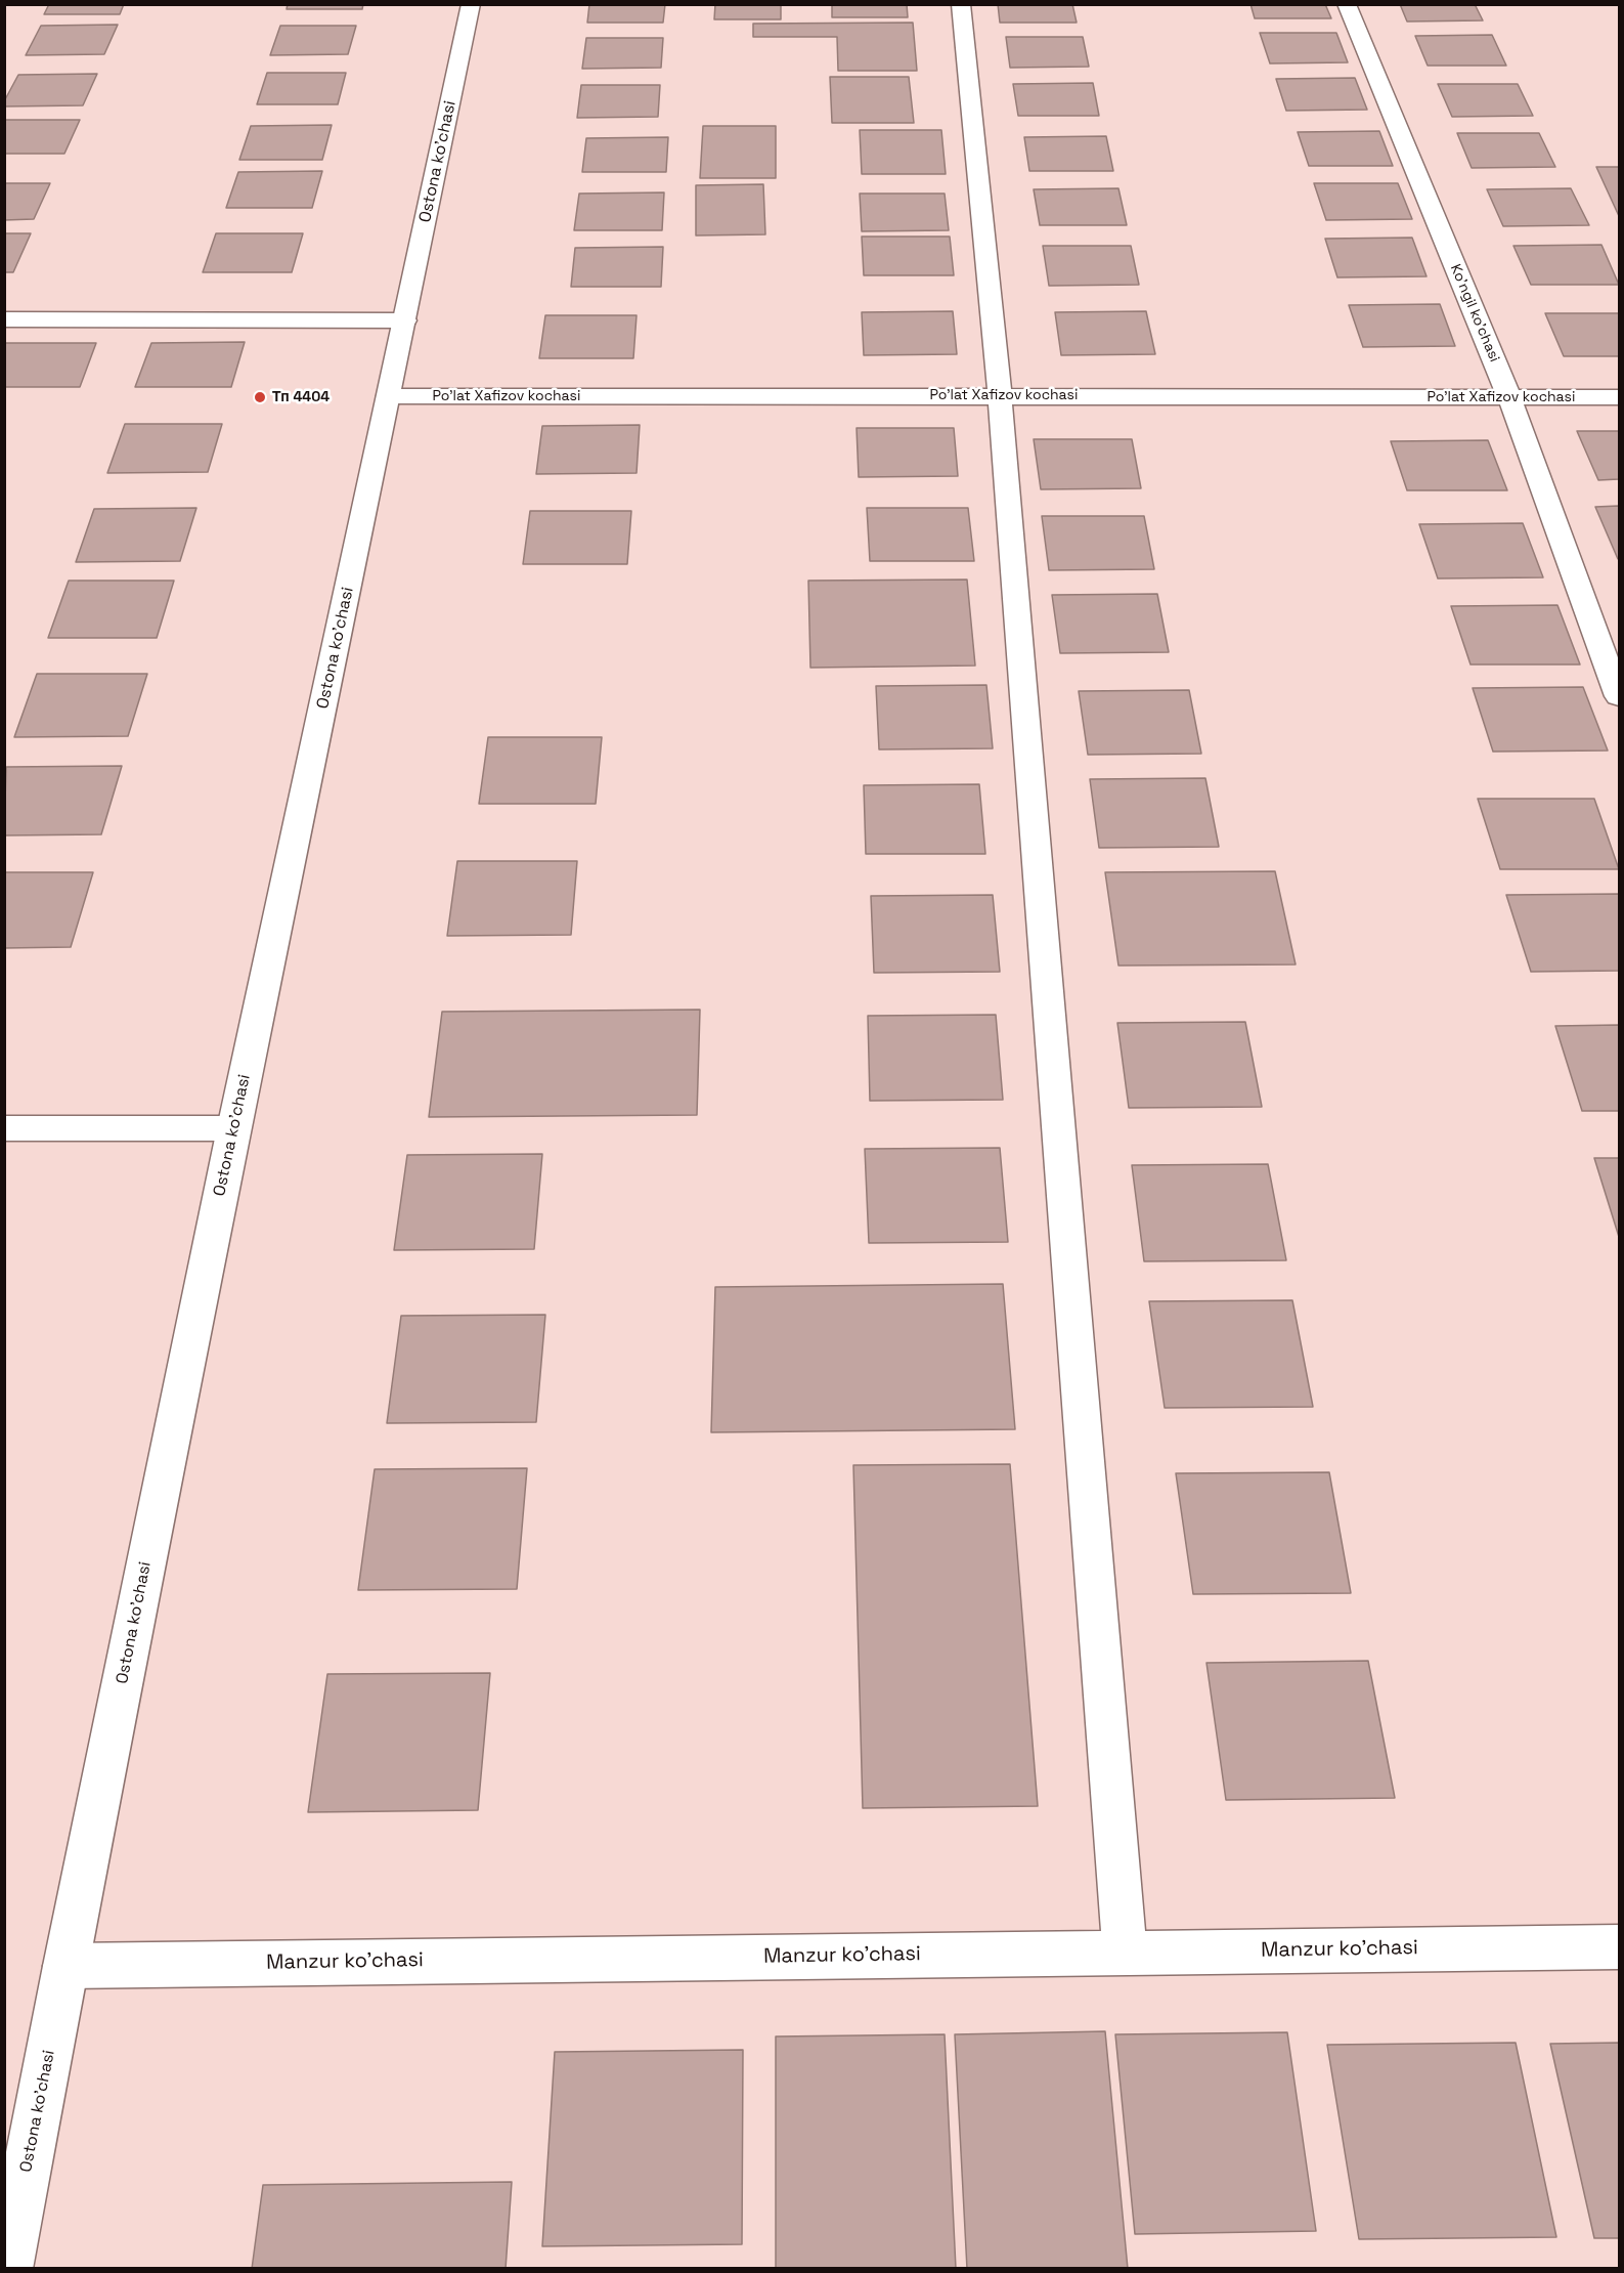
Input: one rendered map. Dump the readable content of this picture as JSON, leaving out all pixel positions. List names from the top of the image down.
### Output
{
  "streets": {
    "street": [
      "Ostona ko'chasi",
      "Ko'ngil ko'chasi",
      "Po'lat Xafizov kochasi",
      "Manzur ko'chasi"
    ]
  },
  "crossings": [
    ["Ostona ko'chasi", "Po'lat Xafizov kochasi"],
    ["Ostona ko'chasi", "Manzur ko'chasi"],
    ["Ko'ngil ko'chasi", "Po'lat Xafizov kochasi"]
  ],
  "places": ["Тп 4404"]
}
